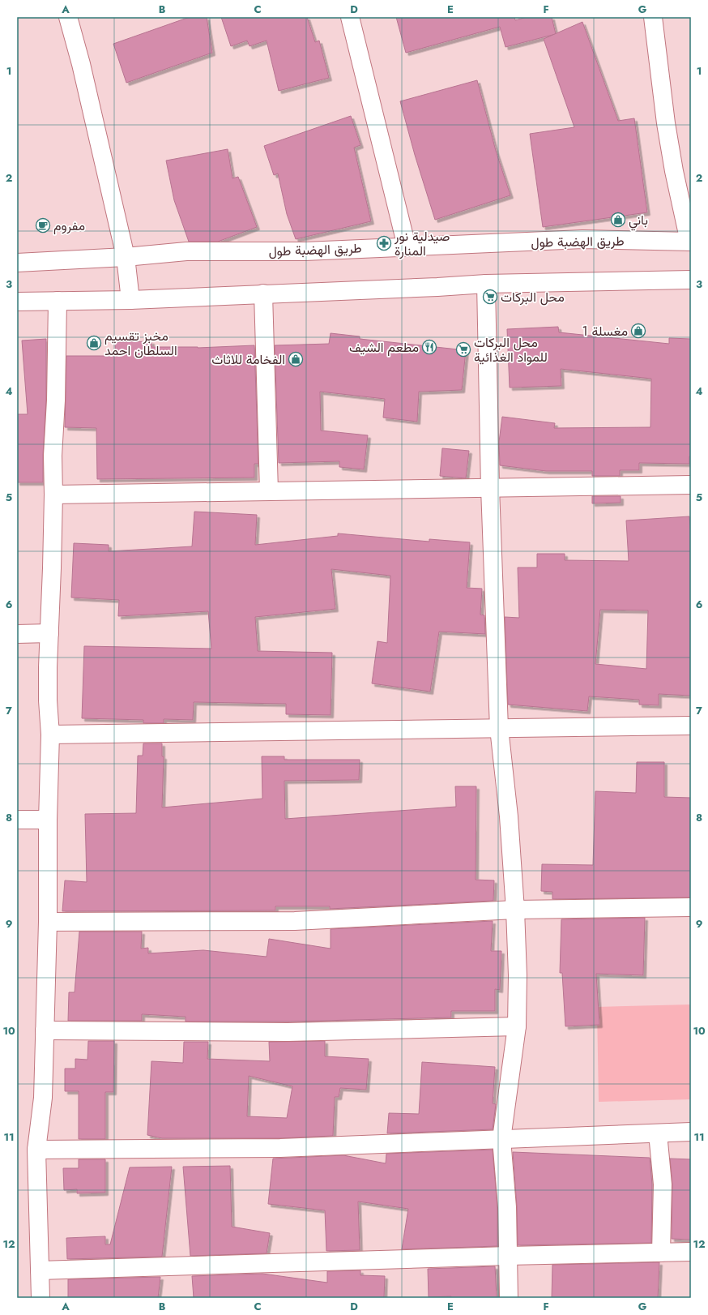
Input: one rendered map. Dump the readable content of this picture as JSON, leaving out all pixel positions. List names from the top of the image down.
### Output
{
  "streets": {
    "main road": ["طريق الهضبة طول"]
  },
  "places": {
    "shop": [
      "باني",
      "مغسلة 1",
      "مخبز تقسيم السلطان احمد",
      "الفخامة للاثاث"
    ],
    "cafe": ["مفروم"],
    "pharmacy": ["صيدلية نور المنارة"],
    "supermarket": ["محل البركات", "محل البركات للمواد الغذائية"],
    "restaurant": ["مطعم الشيف"]
  },
  "grid": {
    "columns": [
      "A",
      "B",
      "C",
      "D",
      "E",
      "F",
      "G"
    ],
    "rows": [
      "1",
      "2",
      "3",
      "4",
      "5",
      "6",
      "7",
      "8",
      "9",
      "10",
      "11",
      "12"
    ]
  }
}
